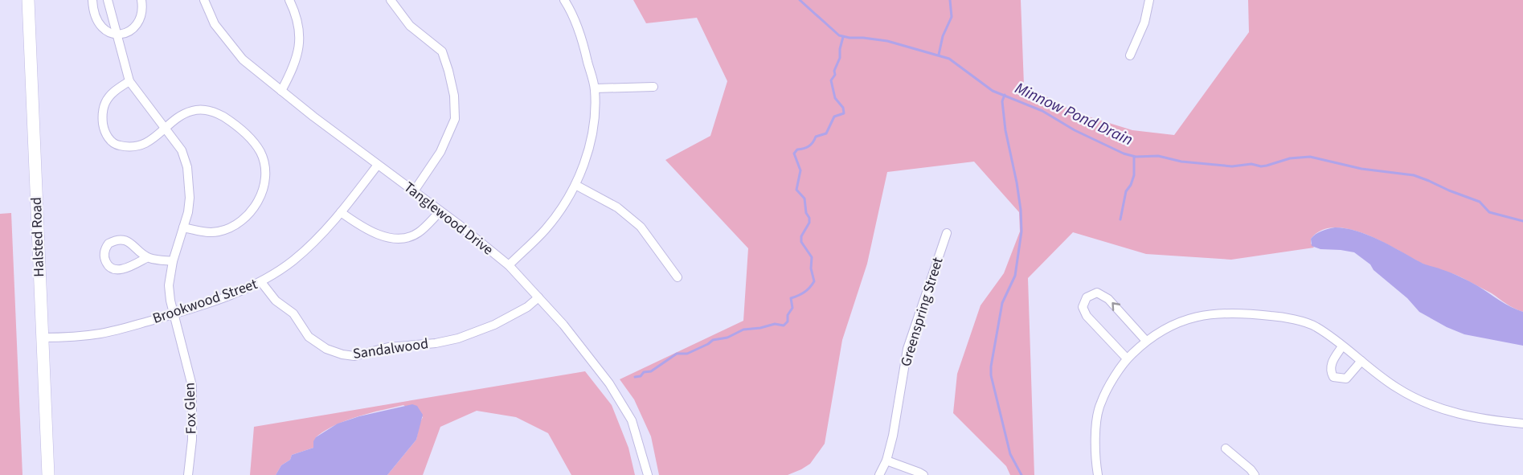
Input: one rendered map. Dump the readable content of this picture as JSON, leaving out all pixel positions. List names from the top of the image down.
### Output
{
  "streets": {
    "street": [
      "Tanglewood Drive",
      "Halsted Road",
      "Brookwood Street",
      "Greenspring Street",
      "Sandalwood",
      "Fox Glen"
    ]
  },
  "crossings": [
    ["Tanglewood Drive", "Brookwood Street"],
    ["Tanglewood Drive", "Sandalwood"],
    ["Halsted Road", "Brookwood Street"],
    ["Brookwood Street", "Sandalwood"],
    ["Brookwood Street", "Fox Glen"]
  ],
  "water": ["Minnow Pond Drain"]
}
